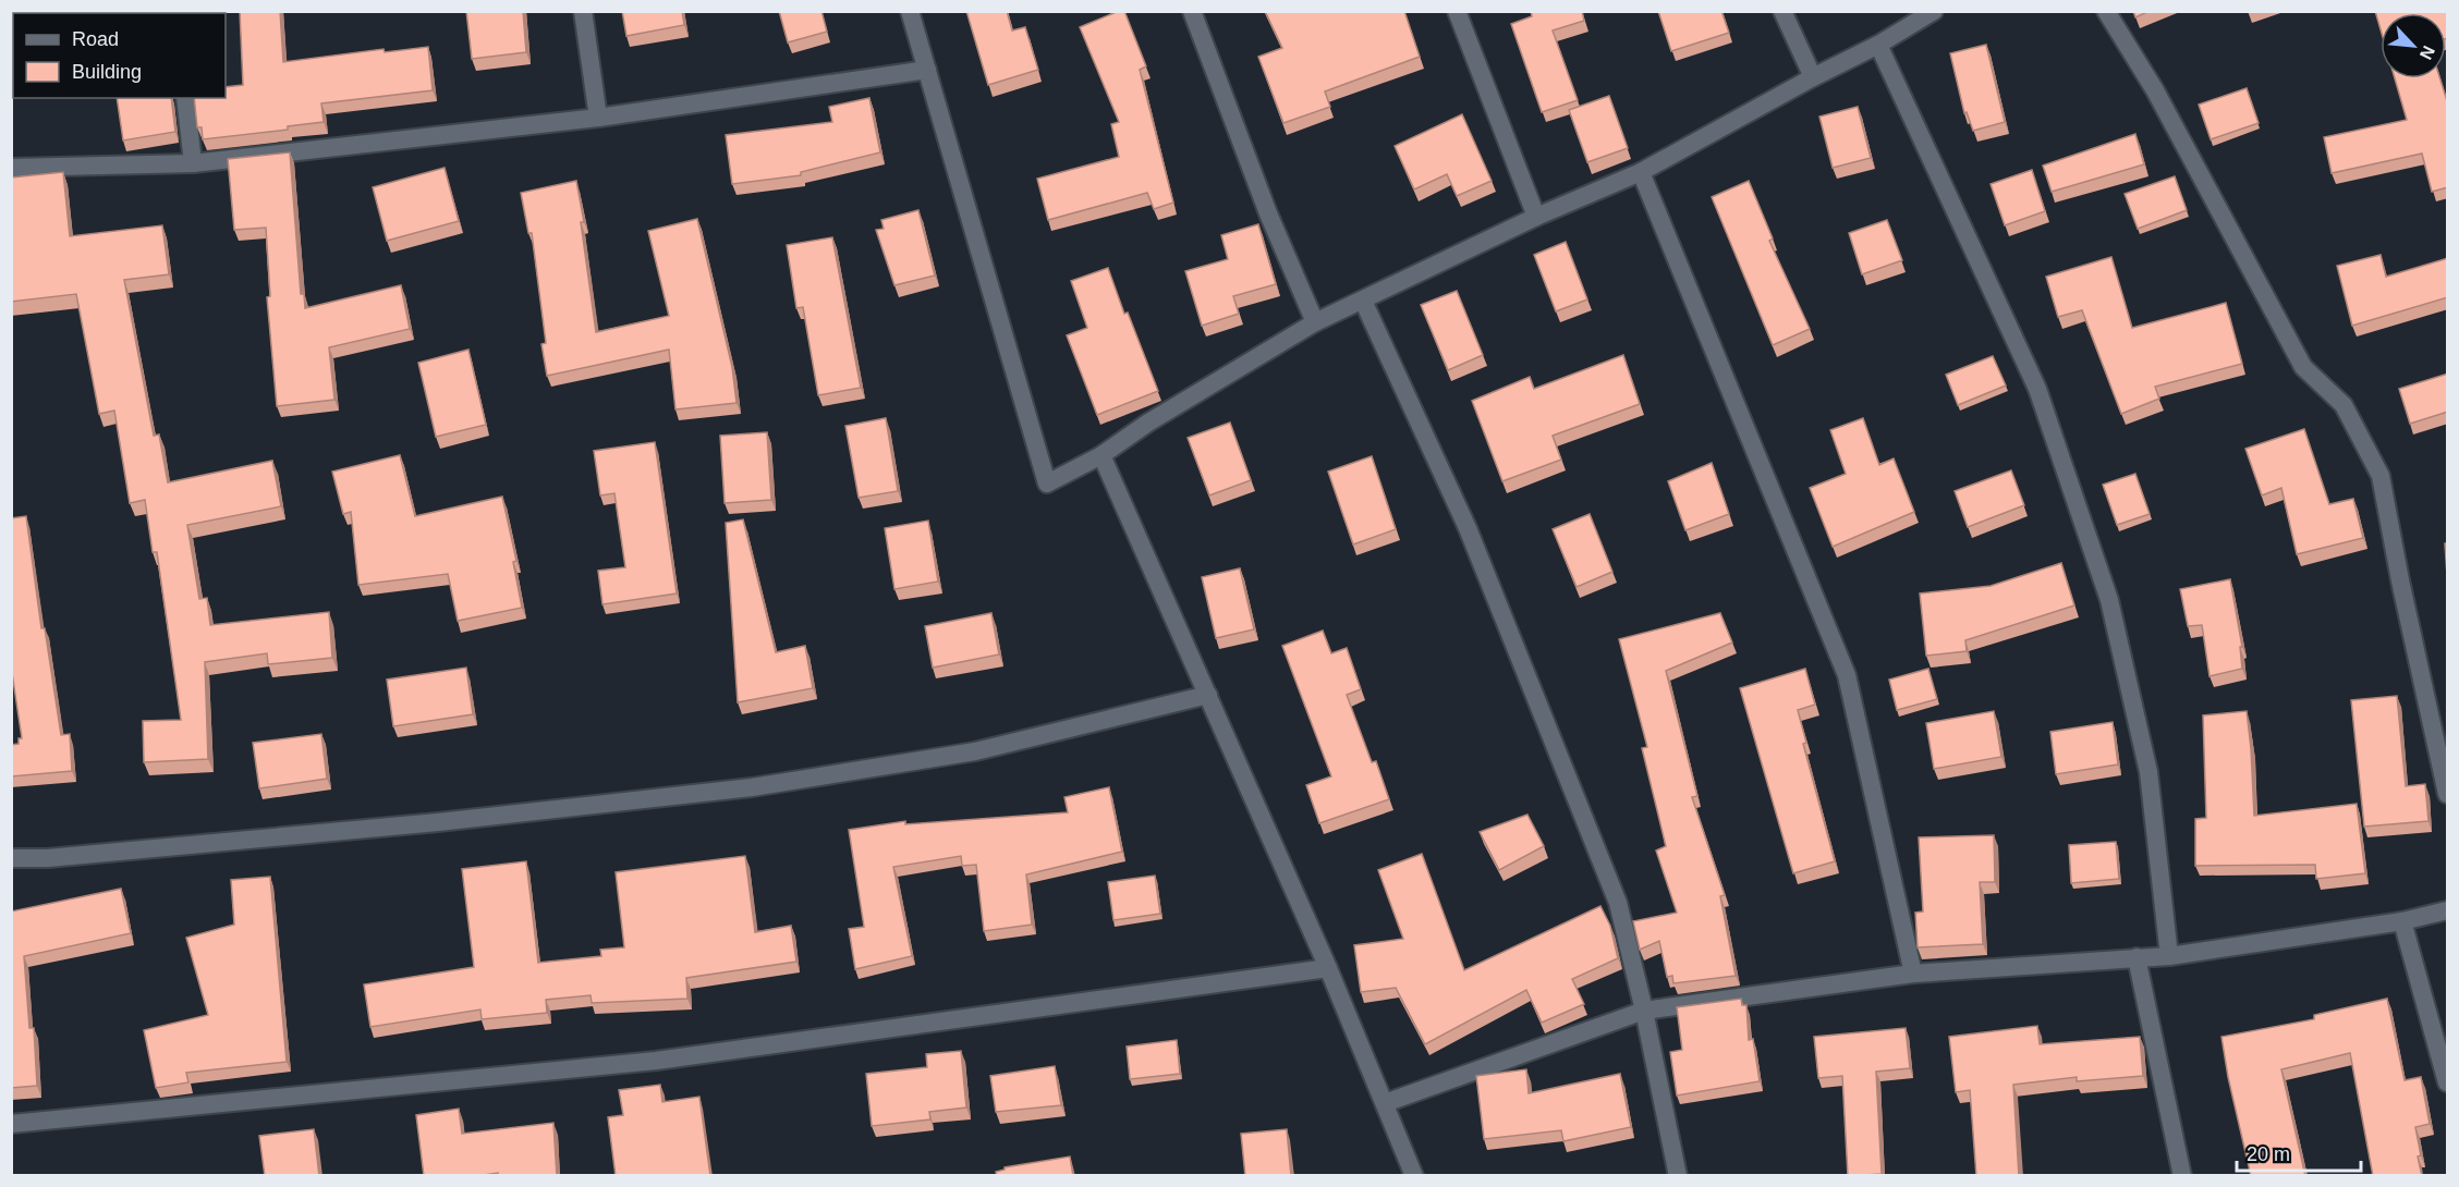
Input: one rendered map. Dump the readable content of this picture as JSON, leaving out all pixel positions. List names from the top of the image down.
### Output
{
  "legend": ["Road", "Building"],
  "scale_bar": "20 m",
  "north": "bottom right"
}
